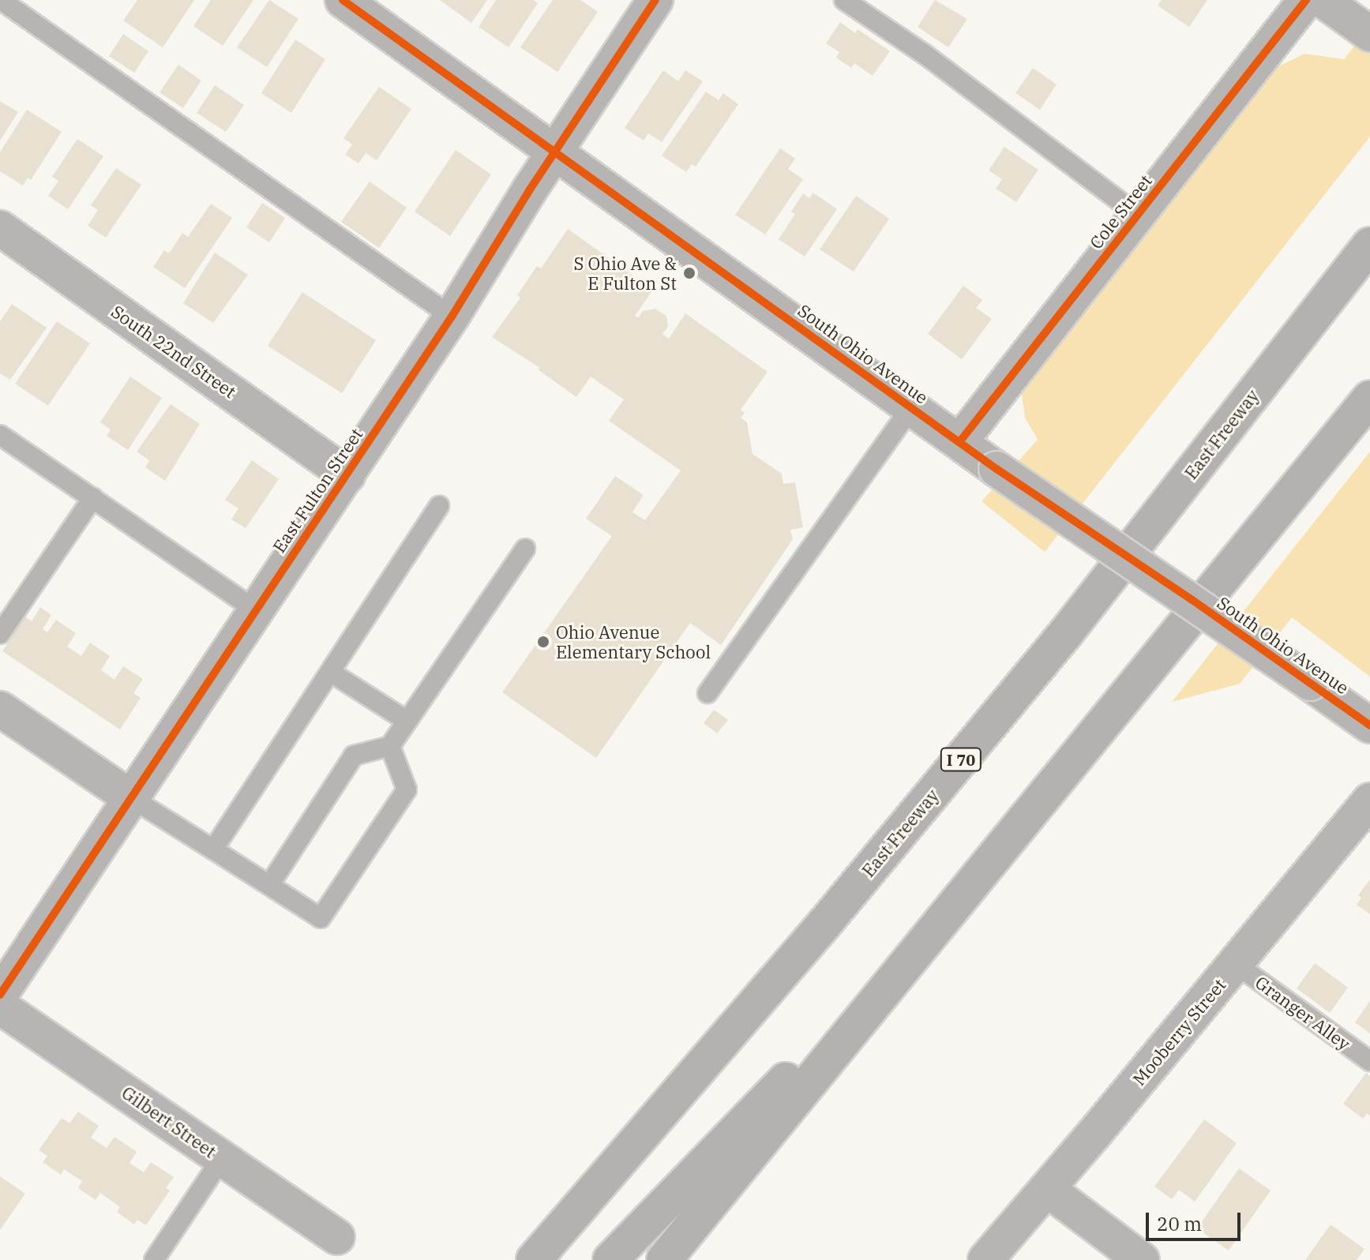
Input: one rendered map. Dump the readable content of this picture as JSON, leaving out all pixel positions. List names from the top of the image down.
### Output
{
  "streets": {
    "highway": ["East Freeway", "I 70"],
    "street": [
      "Cole Street",
      "South 22nd Street",
      "South Ohio Avenue",
      "East Fulton Street",
      "Mooberry Street",
      "Gilbert Street"
    ],
    "lane": ["Granger Alley"]
  },
  "crossings": [
    ["Cole Street", "South Ohio Avenue"],
    ["South 22nd Street", "East Fulton Street"],
    ["South Ohio Avenue", "East Fulton Street"],
    ["Granger Alley", "Mooberry Street"]
  ],
  "places": ["S Ohio Ave & E Fulton St", "Ohio Avenue Elementary School"],
  "scale_bar": "20 m"
}
